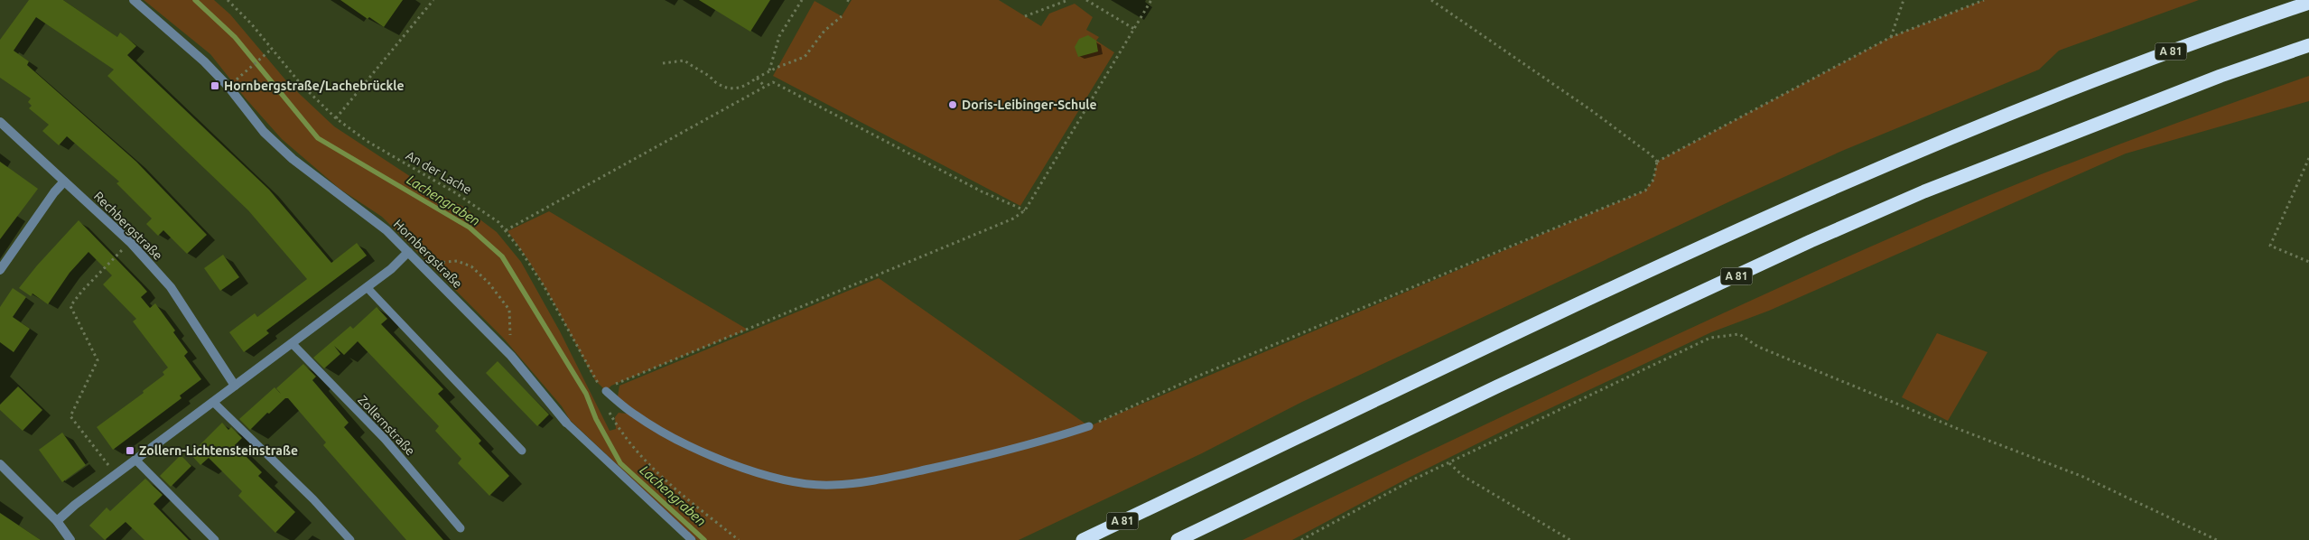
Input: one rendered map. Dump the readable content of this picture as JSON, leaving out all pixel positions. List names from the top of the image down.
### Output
{
  "streets": {
    "highway": ["A 81"],
    "street": ["Rechbergstraße", "Hornbergstraße"],
    "lane": ["Zollernstraße"],
    "path": ["An der Lache"]
  },
  "water": ["Lachengraben"],
  "places": {
    "transit": ["Hornbergstraße/Lachebrückle", "Zollern-Lichtensteinstraße"],
    "other": ["Doris-Leibinger-Schule"]
  }
}
